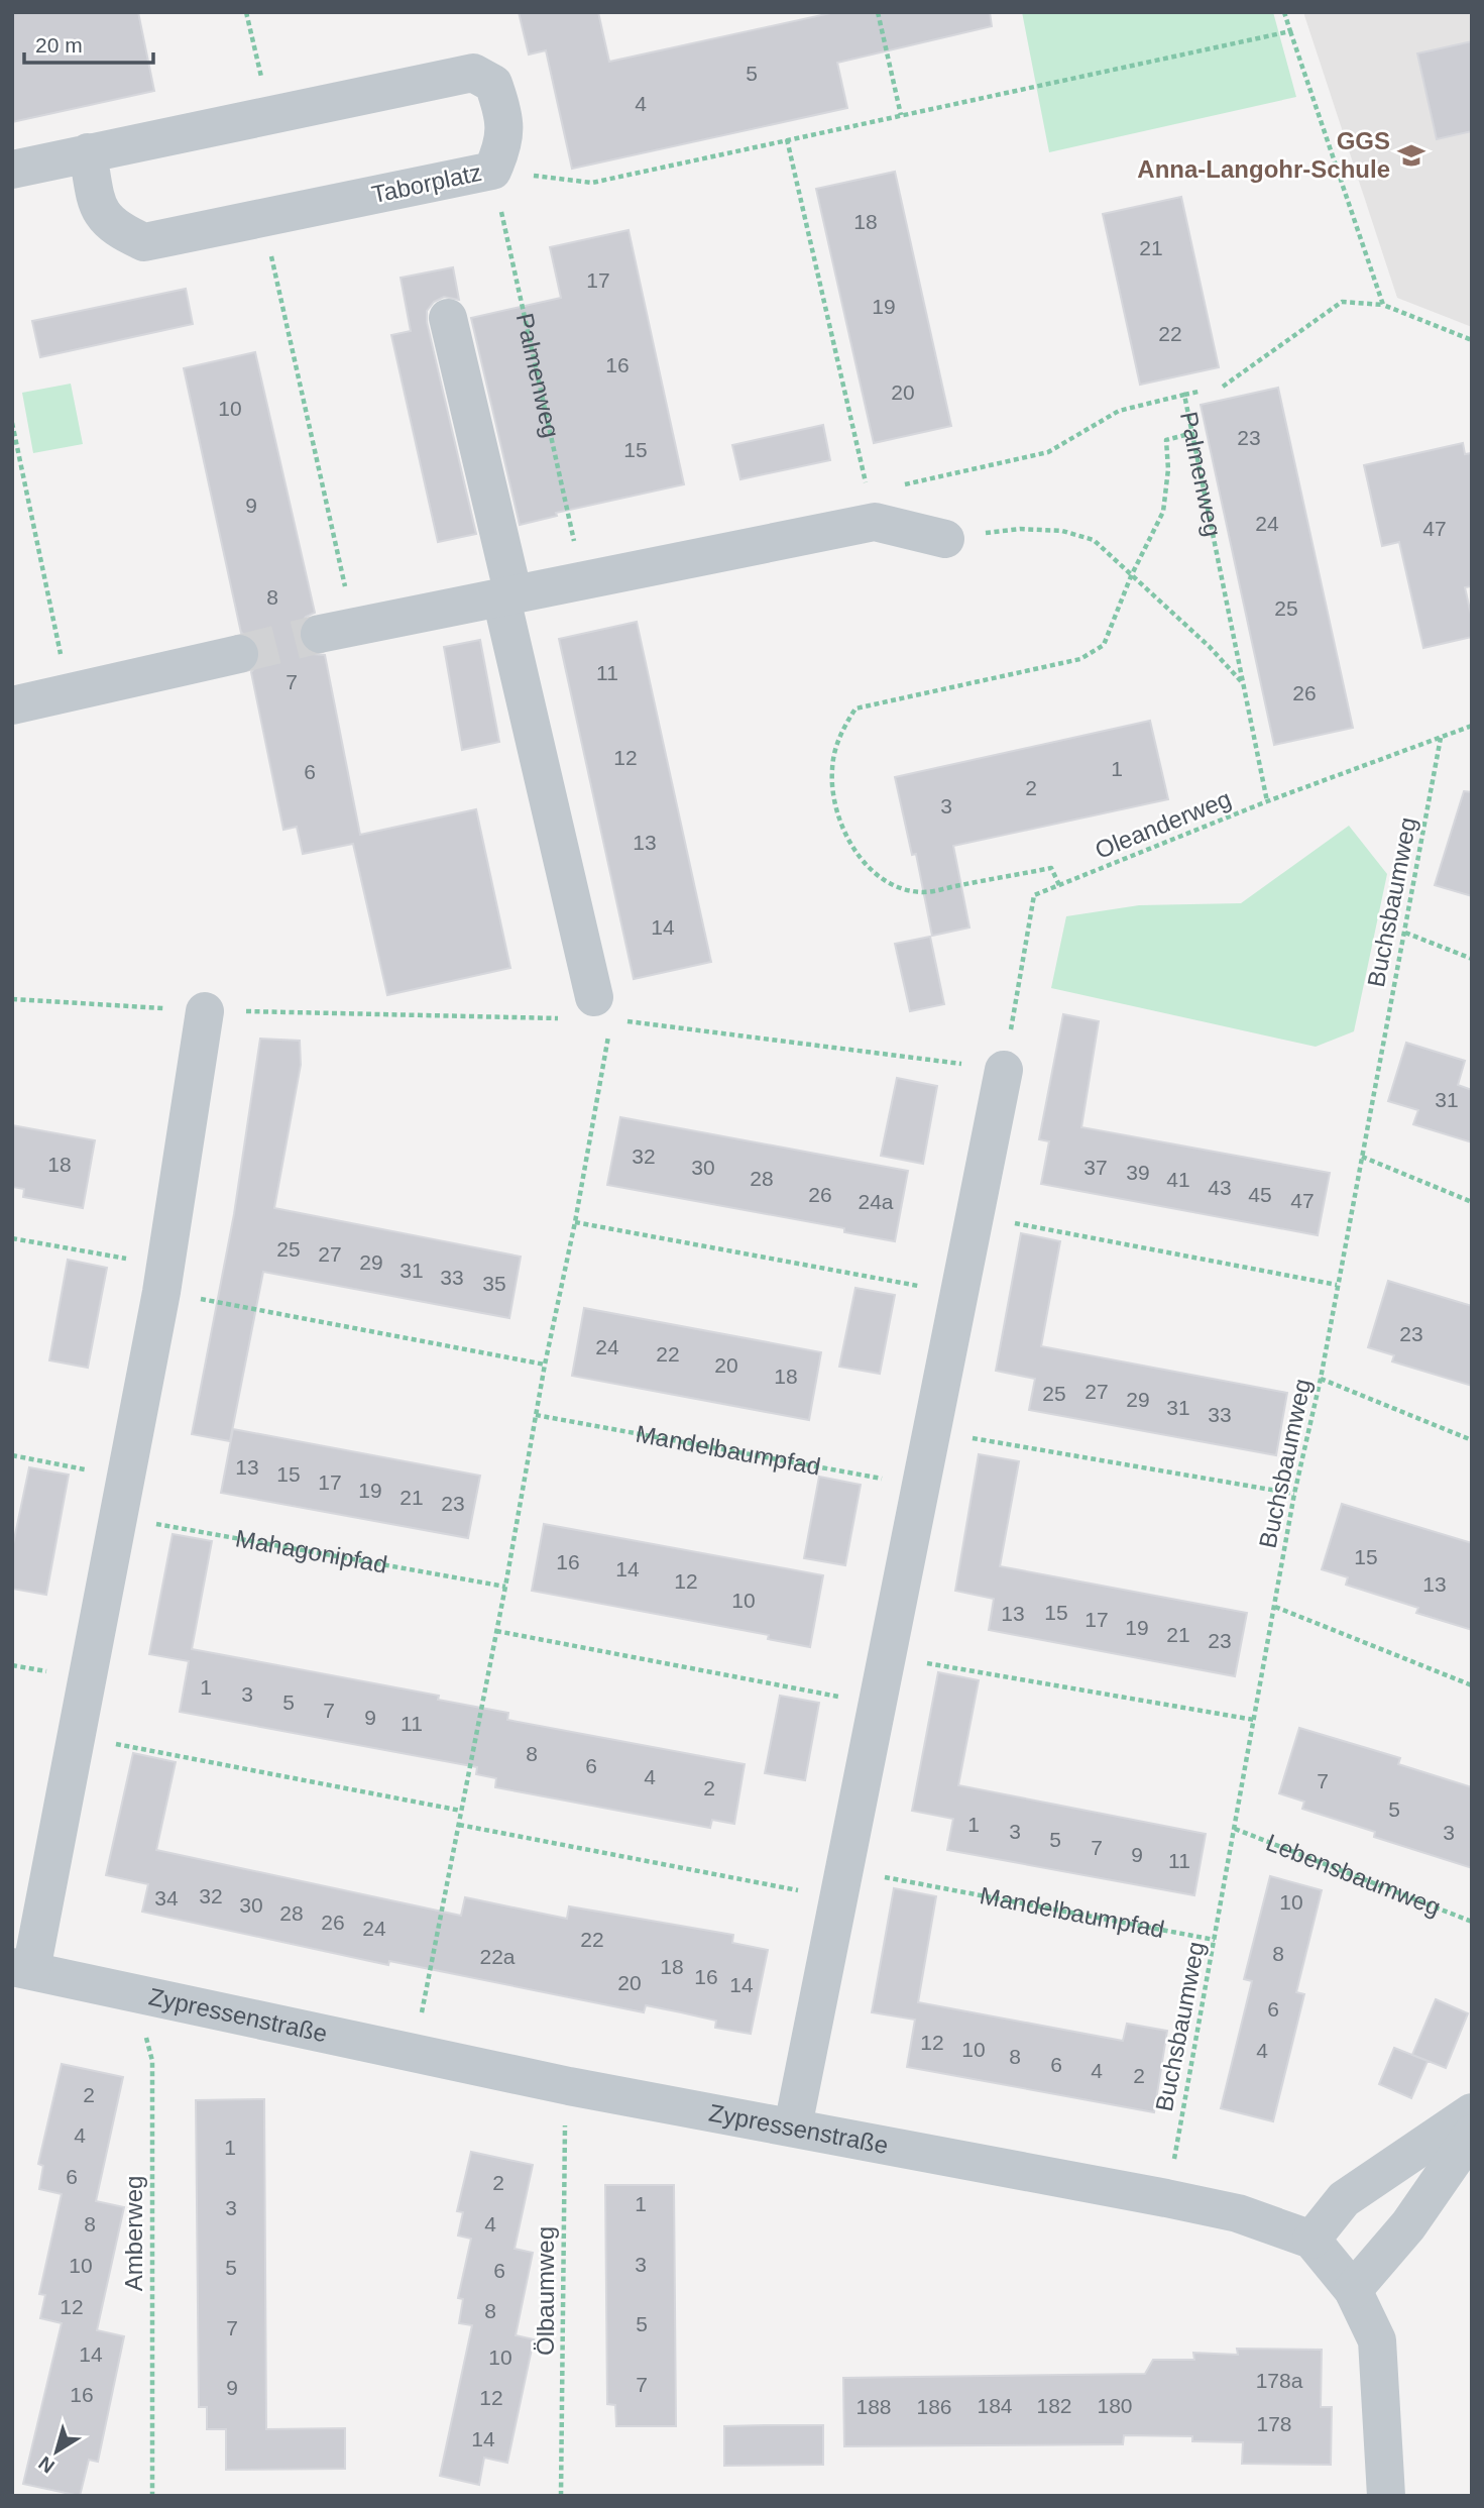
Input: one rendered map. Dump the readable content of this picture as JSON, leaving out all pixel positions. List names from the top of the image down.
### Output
{
  "streets": {
    "street": ["Taborplatz", "Zypressenstraße"],
    "path": [
      "Palmenweg",
      "Oleanderweg",
      "Buchsbaumweg",
      "Mandelbaumpfad",
      "Mahagonipfad",
      "Lebensbaumweg",
      "Amberweg",
      "Ölbaumweg"
    ]
  },
  "crossings": [
    ["Taborplatz", "Palmenweg"],
    ["Palmenweg", "Oleanderweg"],
    ["Oleanderweg", "Buchsbaumweg"],
    ["Buchsbaumweg", "Mandelbaumpfad"],
    ["Buchsbaumweg", "Lebensbaumweg"],
    ["Buchsbaumweg", "Zypressenstraße"],
    ["Zypressenstraße", "Amberweg"],
    ["Zypressenstraße", "Ölbaumweg"]
  ],
  "places": {
    "school or university": ["GGS Anna-Langohr-Schule"]
  },
  "house_numbers": [
    "5",
    "4",
    "18",
    "21",
    "17",
    "19",
    "22",
    "16",
    "20",
    "10",
    "23",
    "15",
    "9",
    "24",
    "47",
    "8",
    "25",
    "11",
    "7",
    "26",
    "12",
    "1",
    "6",
    "2",
    "3",
    "13",
    "14",
    "31",
    "32",
    "18",
    "30",
    "37",
    "39",
    "28",
    "41",
    "43",
    "26",
    "45",
    "47",
    "24a",
    "25",
    "27",
    "29",
    "31",
    "33",
    "35",
    "23",
    "24",
    "22",
    "20",
    "18",
    "27",
    "25",
    "29",
    "31",
    "33",
    "13",
    "15",
    "17",
    "19",
    "21",
    "23",
    "15",
    "16",
    "14",
    "12",
    "13",
    "10",
    "15",
    "13",
    "17",
    "19",
    "21",
    "23",
    "1",
    "3",
    "5",
    "7",
    "9",
    "11",
    "8",
    "6",
    "4",
    "7",
    "2",
    "5",
    "1",
    "3",
    "3",
    "5",
    "7",
    "9",
    "11",
    "32",
    "34",
    "10",
    "30",
    "28",
    "26",
    "24",
    "22",
    "8",
    "22a",
    "18",
    "16",
    "20",
    "14",
    "6",
    "12",
    "10",
    "4",
    "8",
    "6",
    "4",
    "2",
    "2",
    "4",
    "1",
    "6",
    "2",
    "1",
    "3",
    "8",
    "4",
    "3",
    "10",
    "5",
    "6",
    "12",
    "8",
    "5",
    "7",
    "14",
    "10",
    "178a",
    "7",
    "9",
    "16",
    "12",
    "184",
    "182",
    "180",
    "188",
    "186",
    "178",
    "14"
  ],
  "scale_bar": "20 m",
  "north": "bottom left"
}
